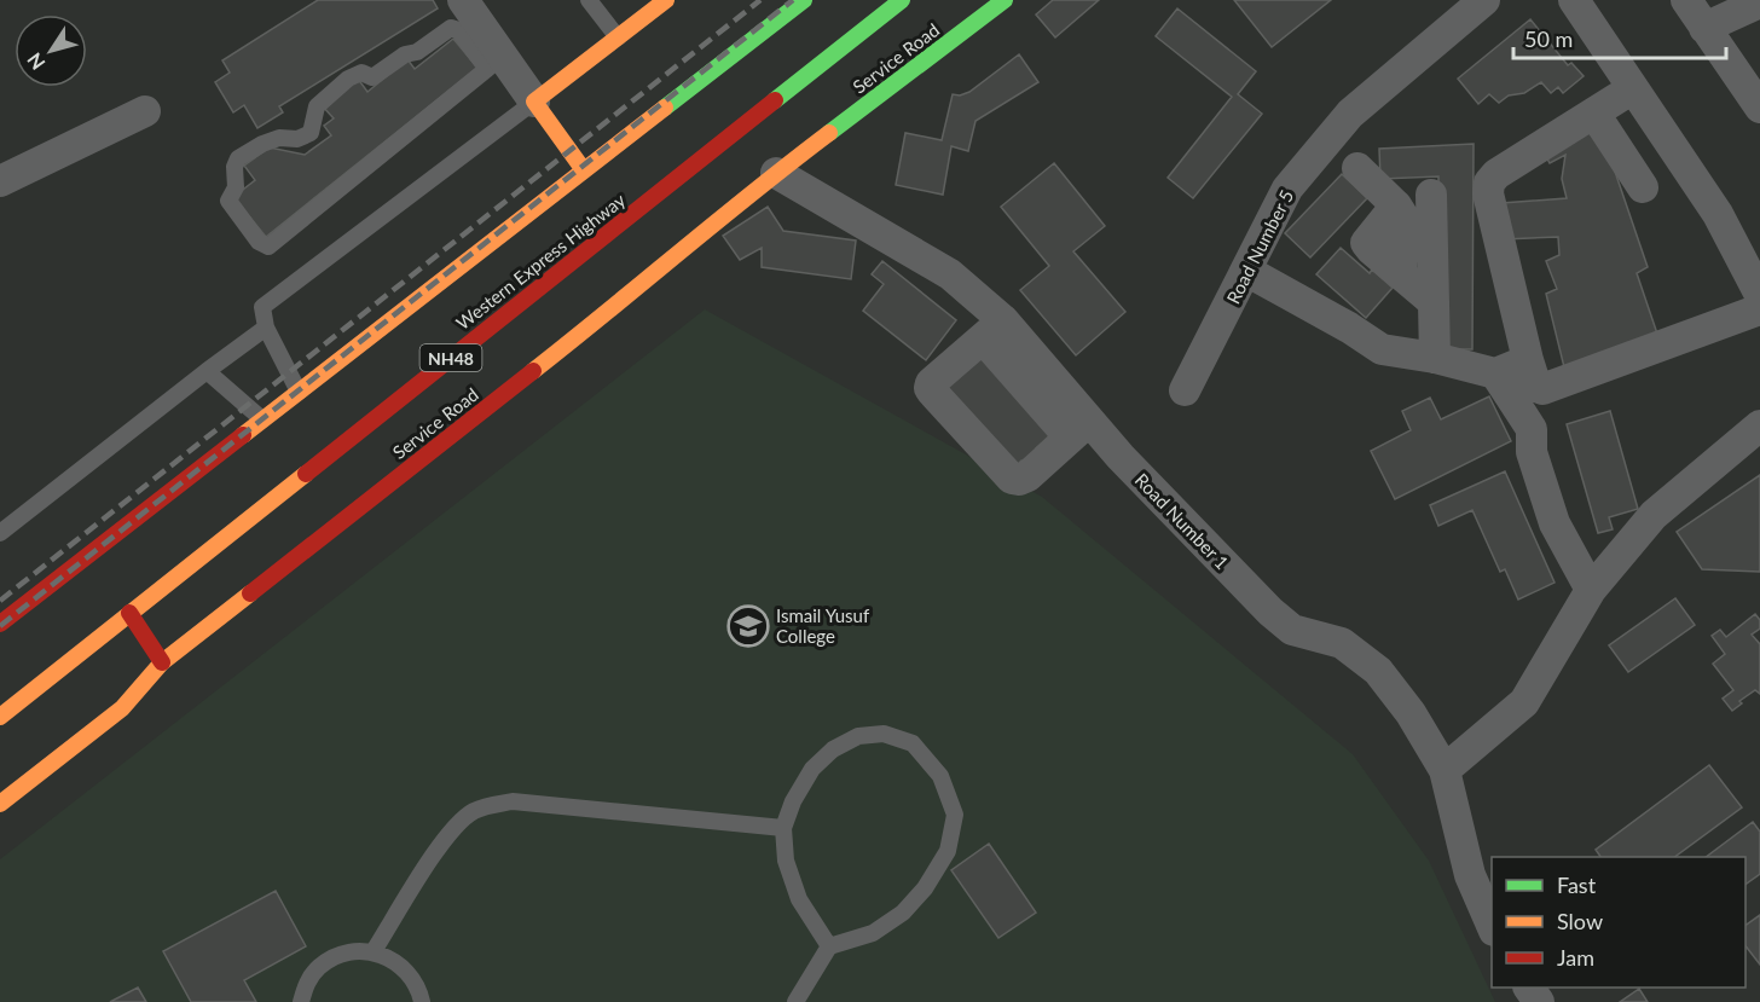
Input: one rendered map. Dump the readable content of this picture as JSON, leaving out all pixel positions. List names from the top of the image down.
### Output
{
  "streets": {
    "main road": ["Service Road", "Western Express Highway", "NH48"],
    "street": ["Road Number 5", "Road Number 1"]
  },
  "crossings": [
    ["Service Road", "Road Number 1"]
  ],
  "places": {
    "school or university": ["Ismail Yusuf College"]
  },
  "legend": ["Fast", "Slow", "Jam"],
  "scale_bar": "50 m",
  "north": "bottom left"
}
